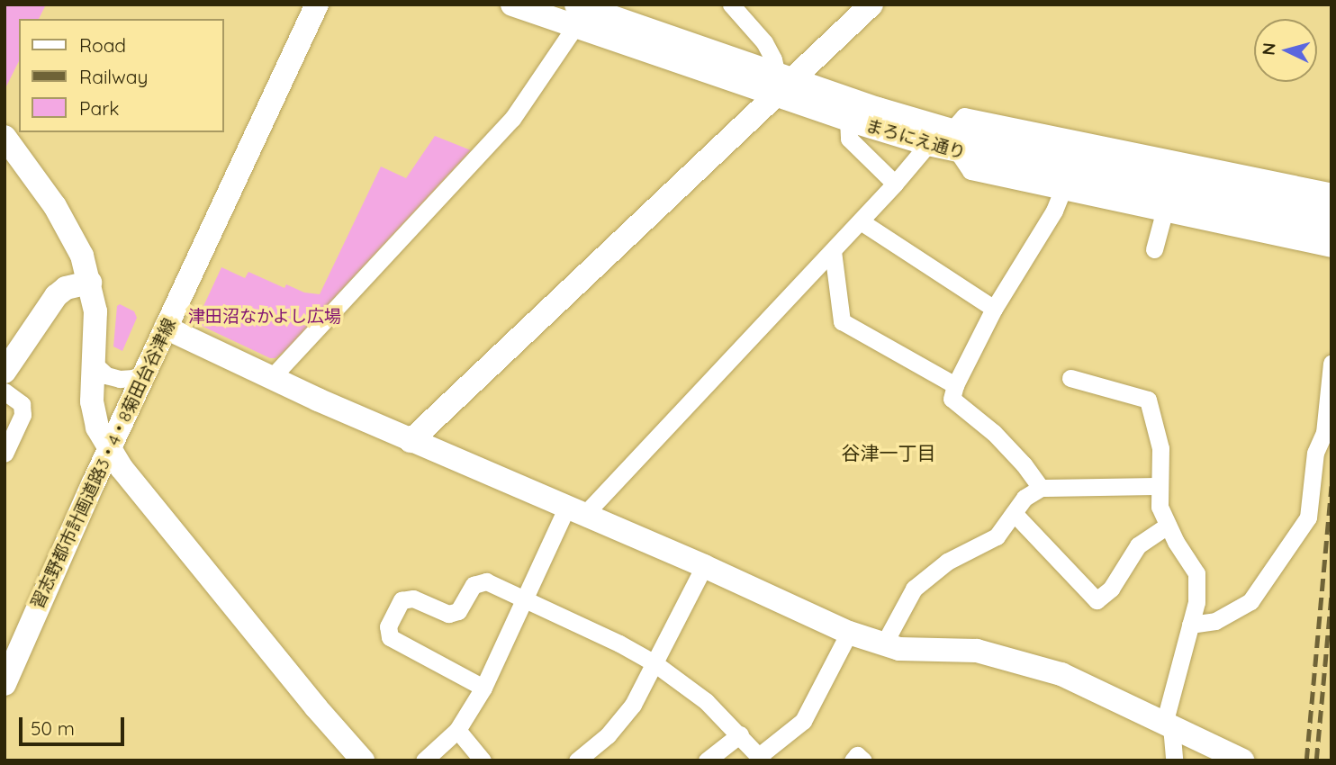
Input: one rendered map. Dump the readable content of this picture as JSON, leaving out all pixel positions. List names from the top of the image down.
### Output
{
  "streets": {
    "street": ["まろにえ通り", "習志野都市計画道路3・4・8菊田台谷津線"]
  },
  "districts": ["谷津一丁目"],
  "parks": ["津田沼なかよし広場"],
  "legend": ["Road", "Railway", "Park"],
  "scale_bar": "50 m",
  "north": "left"
}
